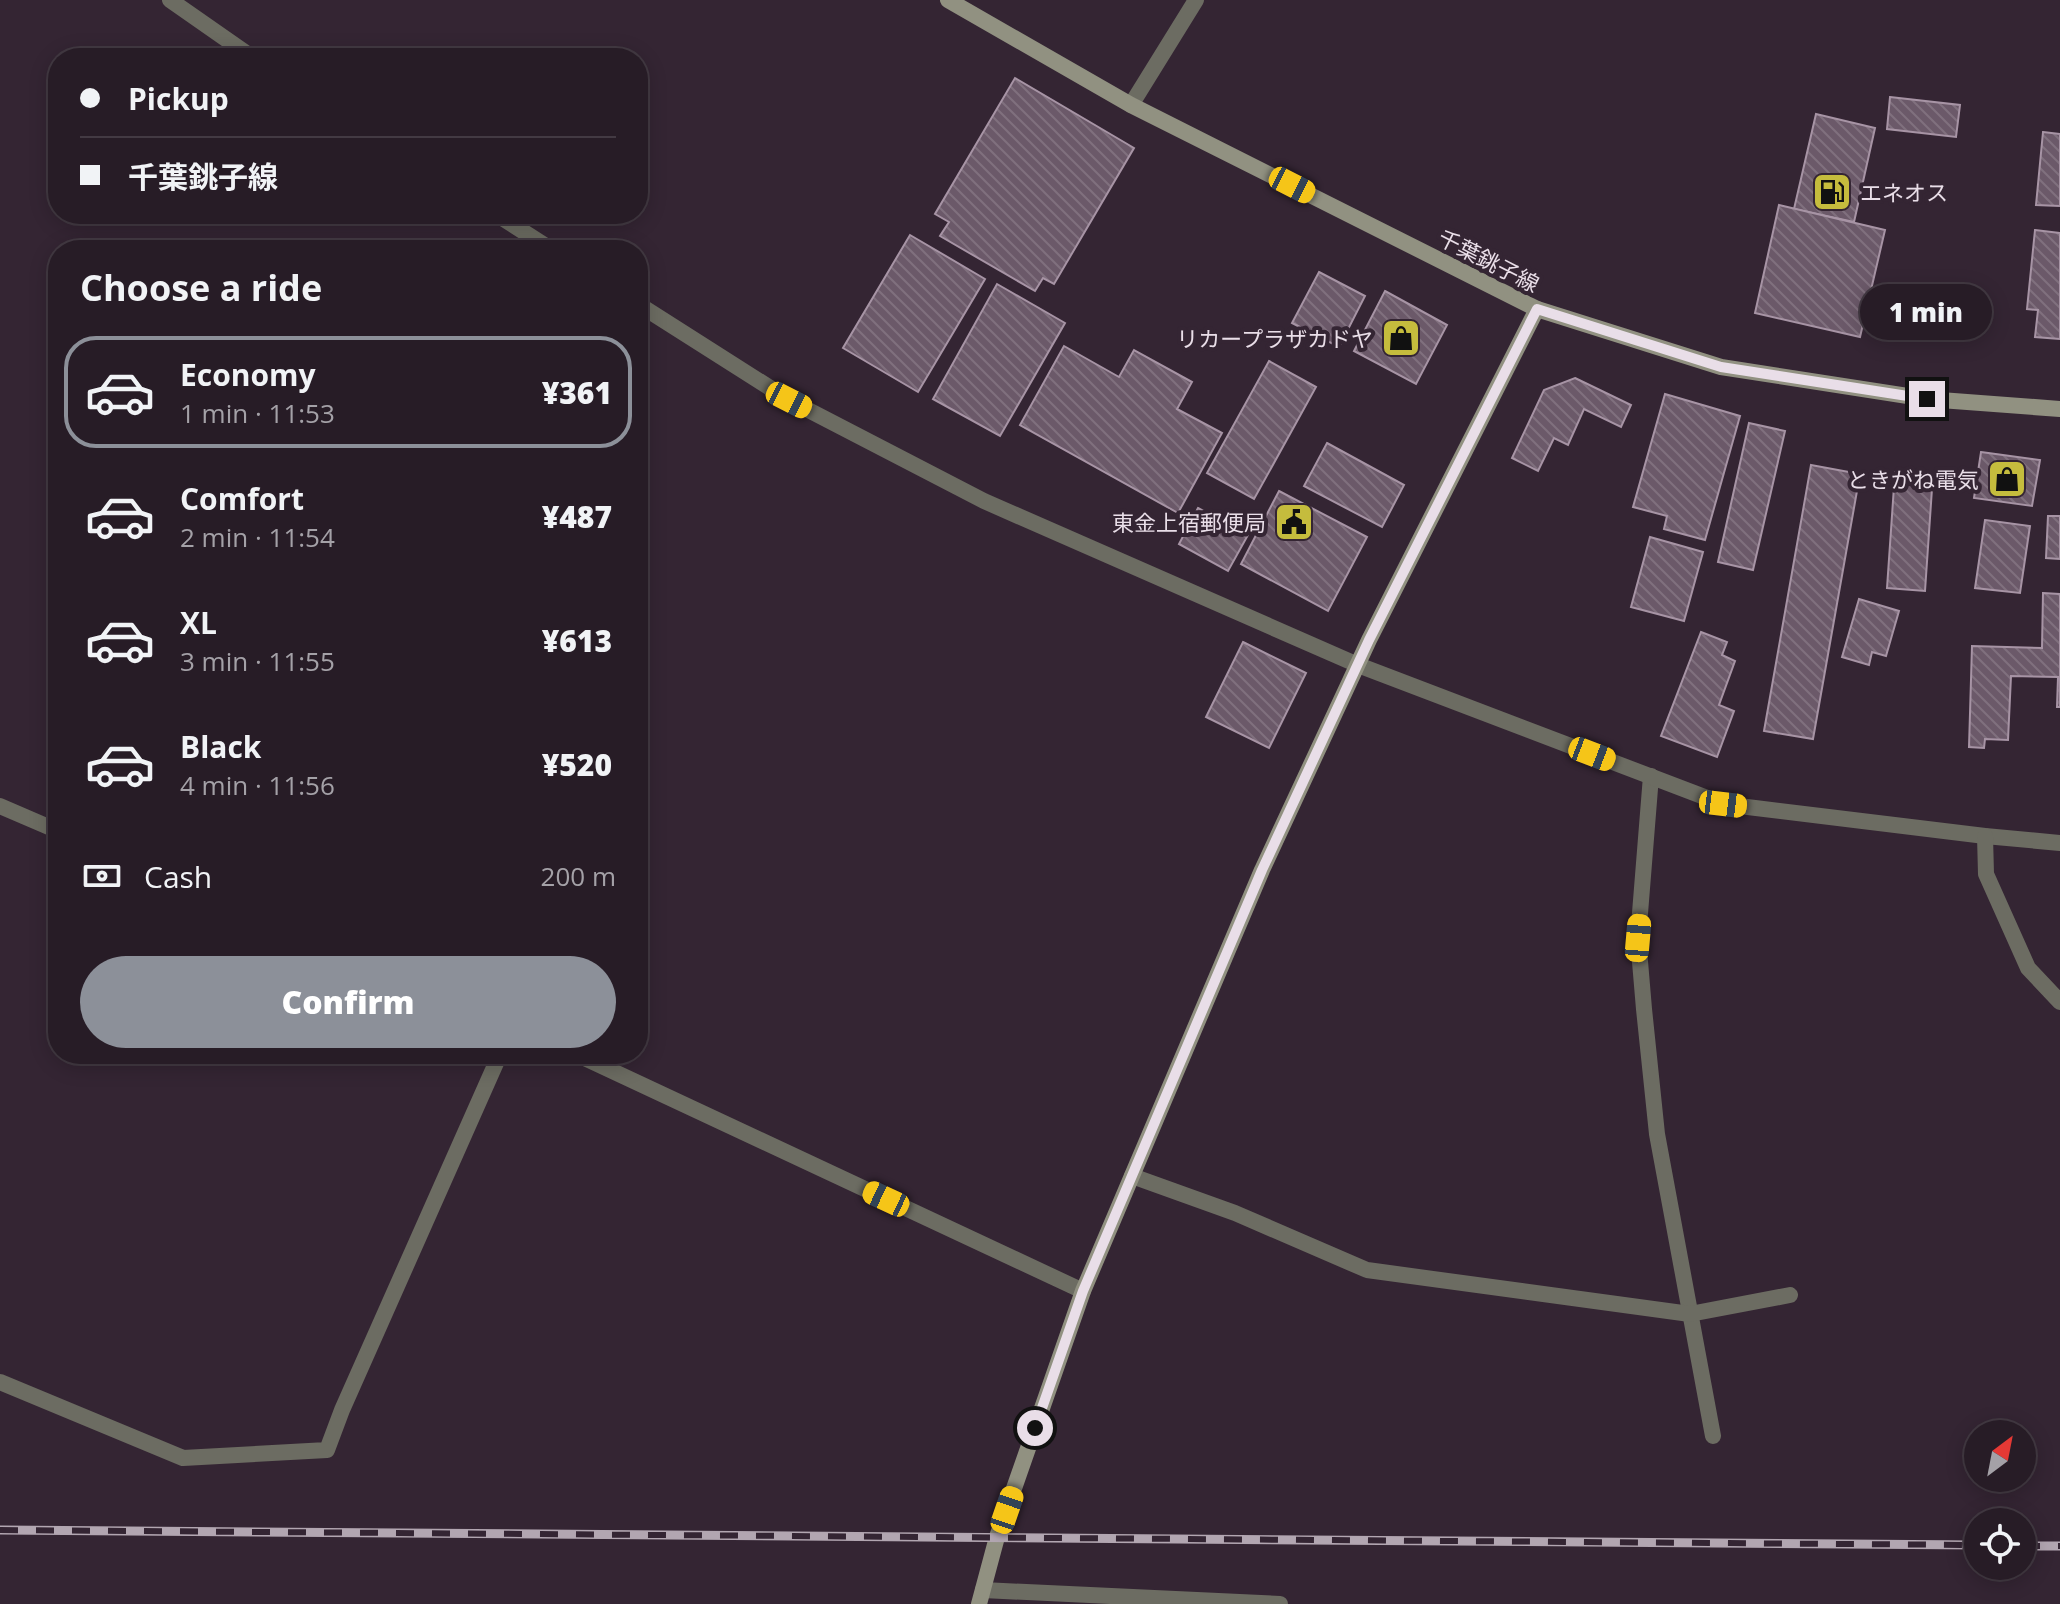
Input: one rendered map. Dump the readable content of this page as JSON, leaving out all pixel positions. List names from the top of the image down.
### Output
{
  "streets": {
    "street": ["千葉銚子線"]
  },
  "places": {
    "fuel station": ["エネオス"],
    "shop": ["リカープラザカドヤ", "ときがね電気"],
    "public building": ["東金上宿郵便局"]
  },
  "north": "top right",
  "page": {
    "banner": ["Pickup", "千葉銚子線"],
    "heading": "Choose a ride",
    "bubble": "1 min",
    "list": [
      {
        "name": "Economy",
        "note": "1 min · 11:53",
        "value": "¥361"
      },
      {
        "name": "Comfort",
        "note": "2 min · 11:54",
        "value": "¥487"
      },
      {
        "name": "XL",
        "note": "3 min · 11:55",
        "value": "¥613"
      },
      {
        "name": "Black",
        "note": "4 min · 11:56",
        "value": "¥520"
      }
    ],
    "pay": ["Cash", "200 m"],
    "buttons": "Confirm"
  }
}
